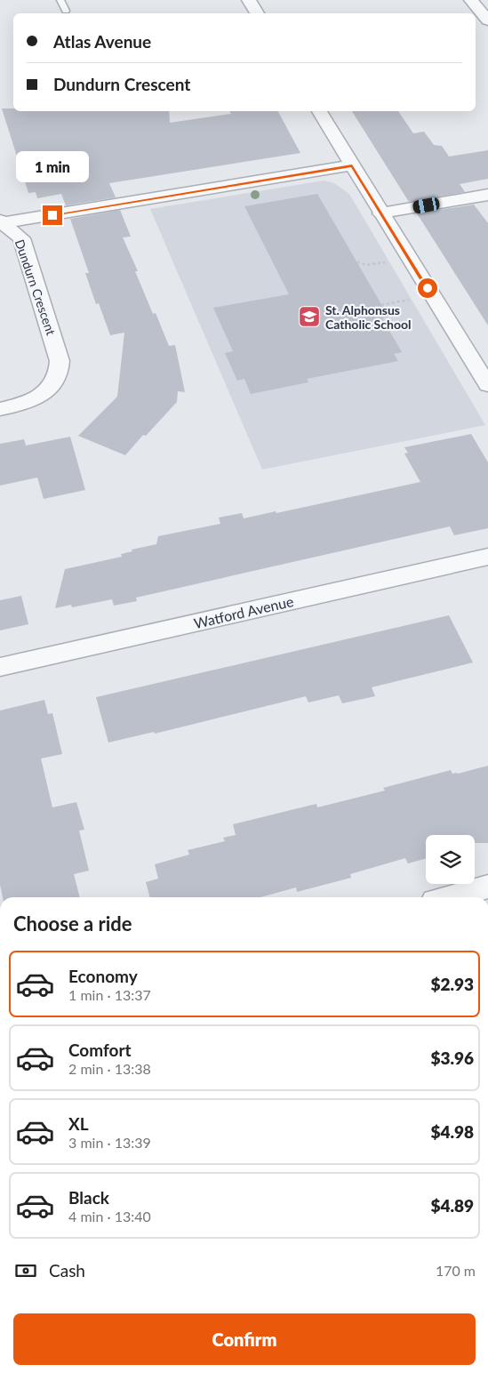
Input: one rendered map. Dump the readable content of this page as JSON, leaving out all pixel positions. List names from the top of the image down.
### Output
{
  "streets": {
    "street": ["Dundurn Crescent", "Watford Avenue"]
  },
  "places": {
    "school or university": ["St. Alphonsus Catholic School"]
  },
  "page": {
    "banner": ["Atlas Avenue", "Dundurn Crescent"],
    "bubble": "1 min",
    "heading": "Choose a ride",
    "list": [
      {
        "name": "Economy",
        "note": "1 min · 13:37",
        "value": "$2.93"
      },
      {
        "name": "Comfort",
        "note": "2 min · 13:38",
        "value": "$3.96"
      },
      {
        "name": "XL",
        "note": "3 min · 13:39",
        "value": "$4.98"
      },
      {
        "name": "Black",
        "note": "4 min · 13:40",
        "value": "$4.89"
      }
    ],
    "pay": ["Cash", "170 m"],
    "buttons": "Confirm"
  }
}
